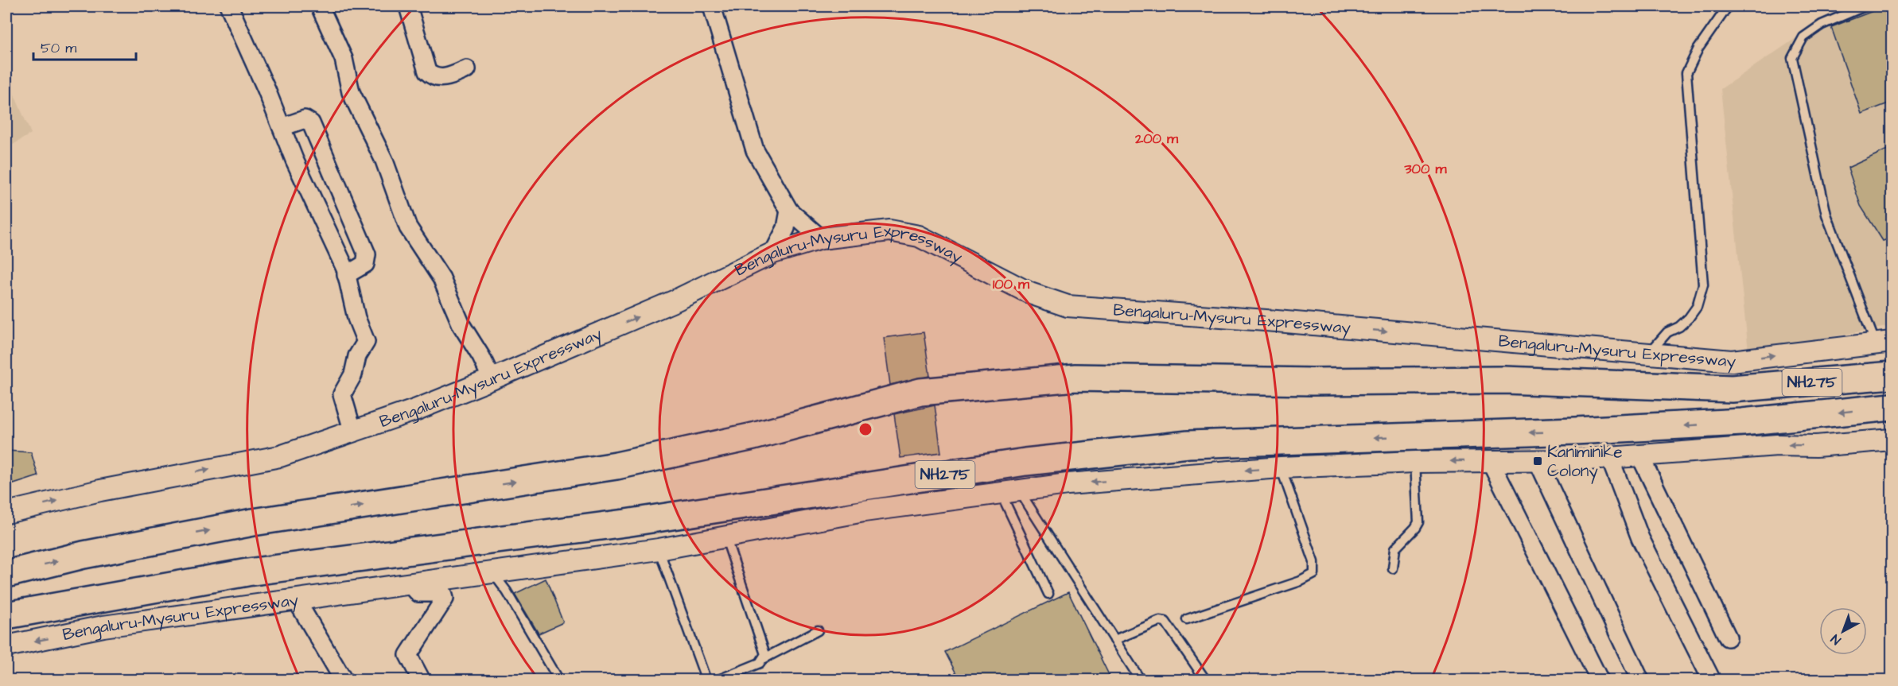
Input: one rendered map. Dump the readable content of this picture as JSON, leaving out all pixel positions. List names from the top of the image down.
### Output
{
  "streets": {
    "highway": ["Bengaluru-Mysuru Expressway", "NH275"]
  },
  "places": {
    "transit": ["Kaniminike Colony"]
  },
  "scale_bar": "50 m",
  "north": "bottom left",
  "rings": ["200 m", "300 m", "100 m"]
}
